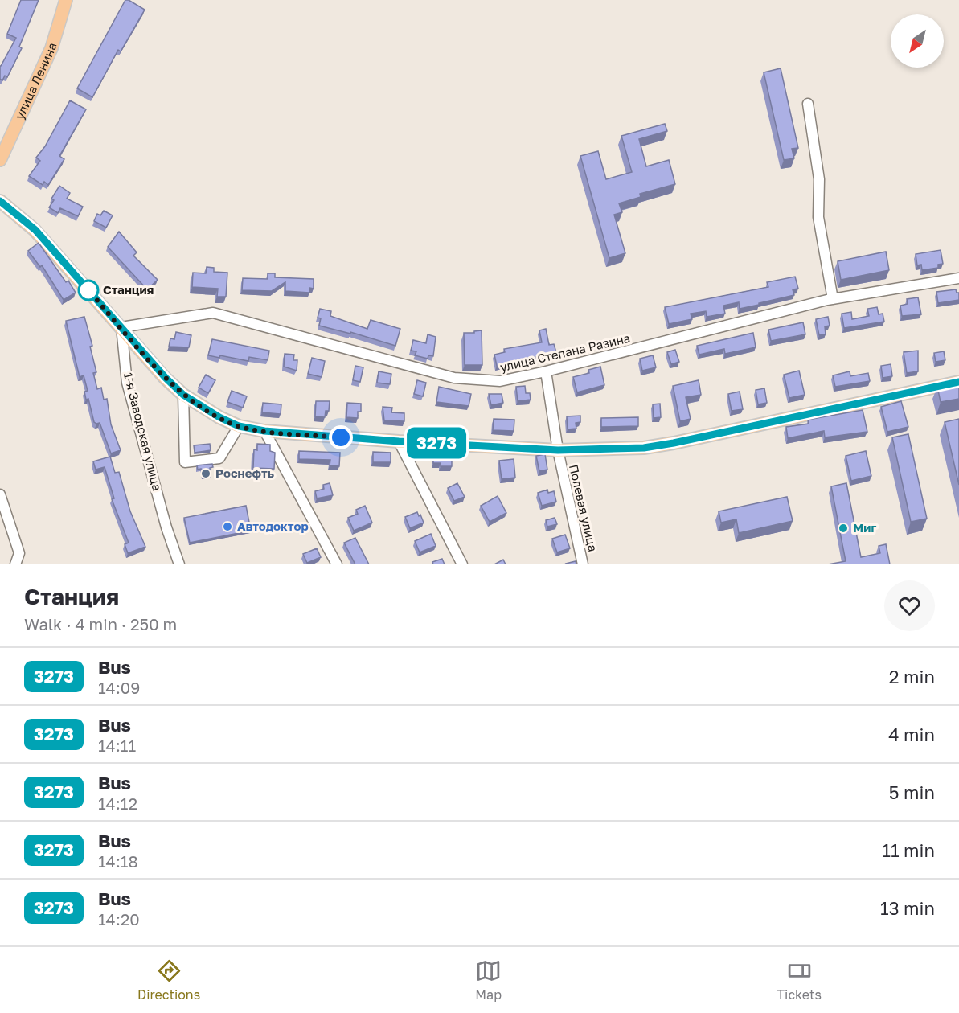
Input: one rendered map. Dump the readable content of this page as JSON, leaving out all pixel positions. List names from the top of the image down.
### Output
{
  "streets": {
    "main road": ["улица Ленина"],
    "street": ["улица Степана Разина", "1-я Заводская улица", "Полевая улица"]
  },
  "crossings": [
    ["улица Степана Разина", "1-я Заводская улица"],
    ["улица Степана Разина", "Полевая улица"]
  ],
  "places": [
    "Станция",
    "Роснефть",
    "Автодоктор",
    "Миг"
  ],
  "lines": ["bus line 3273"],
  "north": "bottom left",
  "page": {
    "on_map": "3273",
    "heading": ["Станция", "Walk · 4 min · 250 m"],
    "list": [
      {
        "mark": "3273",
        "name": "Bus",
        "note": "14:09",
        "value": "2 min"
      },
      {
        "mark": "3273",
        "name": "Bus",
        "note": "14:11",
        "value": "4 min"
      },
      {
        "mark": "3273",
        "name": "Bus",
        "note": "14:12",
        "value": "5 min"
      },
      {
        "mark": "3273",
        "name": "Bus",
        "note": "14:18",
        "value": "11 min"
      },
      {
        "mark": "3273",
        "name": "Bus",
        "note": "14:20",
        "value": "13 min"
      }
    ],
    "tabs": ["Directions", "Map", "Tickets"]
  }
}
